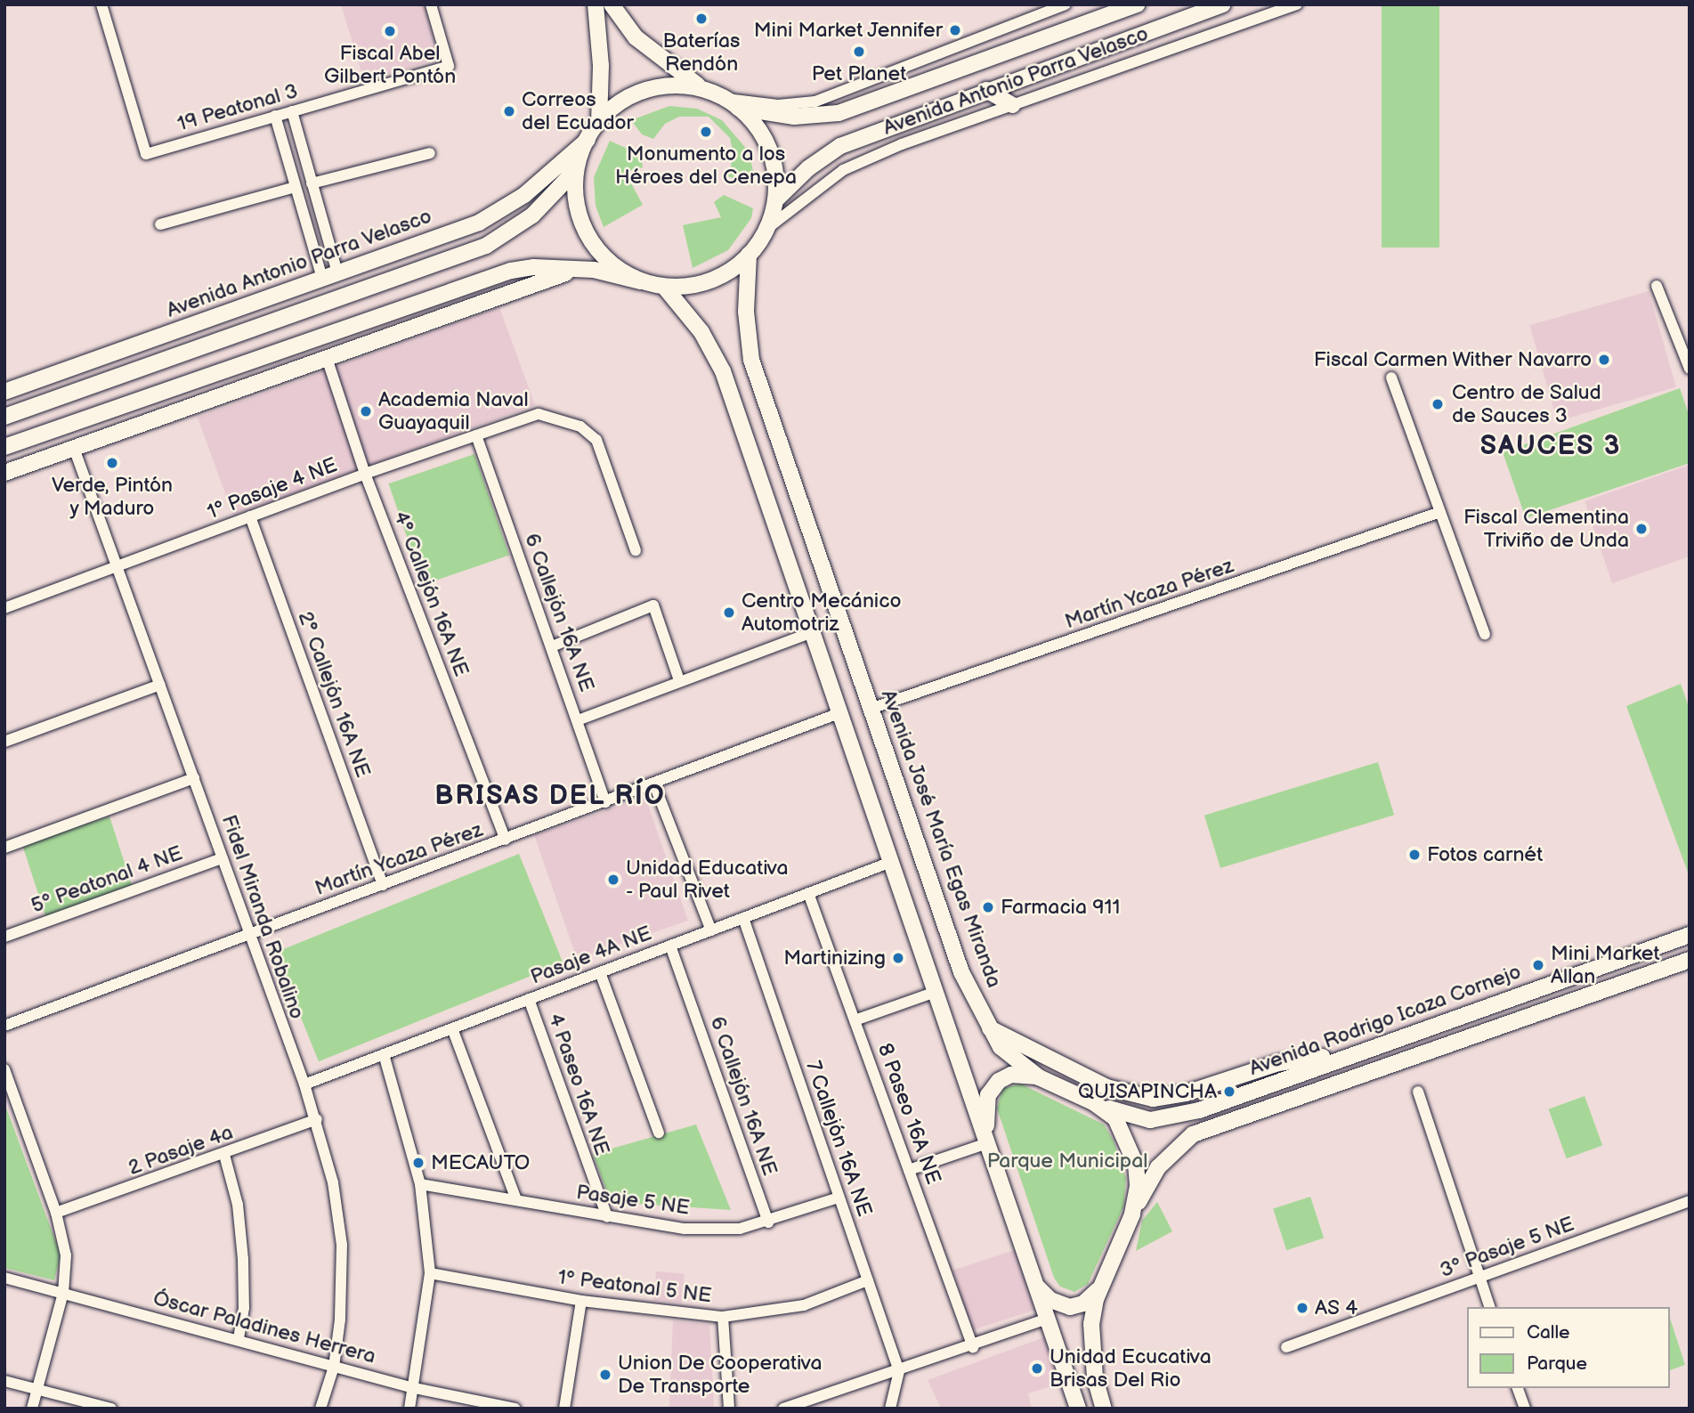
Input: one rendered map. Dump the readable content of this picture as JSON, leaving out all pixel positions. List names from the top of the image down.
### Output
{
  "streets": {
    "main road": ["Avenida Antonio Parra Velasco", "Avenida José María Egas Miranda", "Avenida Rodrigo Icaza Cornejo"],
    "street": [
      "19 Peatonal 3",
      "1º Pasaje 4 NE",
      "4° Callejón 16A NE",
      "Martín Ycaza Pérez",
      "6 Callejón 16A NE",
      "2° Callejón 16A NE",
      "5º Peatonal 4 NE",
      "Fidel Miranda Robalino",
      "Pasaje 4A NE",
      "4 Paseo 16A NE",
      "8 Paseo 16A NE",
      "7 Callejón 16A NE",
      "2 Pasaje 4a",
      "Pasaje 5 NE",
      "3º Pasaje 5 NE",
      "1º Peatonal 5 NE",
      "Óscar Paladines Herrera"
    ]
  },
  "crossings": [
    ["Avenida Antonio Parra Velasco", "Avenida José María Egas Miranda"],
    ["1º Pasaje 4 NE", "4° Callejón 16A NE"],
    ["1º Pasaje 4 NE", "6 Callejón 16A NE"],
    ["1º Pasaje 4 NE", "2° Callejón 16A NE"],
    ["1º Pasaje 4 NE", "Fidel Miranda Robalino"],
    ["4° Callejón 16A NE", "Martín Ycaza Pérez"],
    ["Martín Ycaza Pérez", "6 Callejón 16A NE"],
    ["Martín Ycaza Pérez", "2° Callejón 16A NE"],
    ["Martín Ycaza Pérez", "Avenida José María Egas Miranda"],
    ["Martín Ycaza Pérez", "Fidel Miranda Robalino"],
    ["6 Callejón 16A NE", "Pasaje 4A NE"],
    ["6 Callejón 16A NE", "Pasaje 5 NE"],
    ["Avenida José María Egas Miranda", "Avenida Rodrigo Icaza Cornejo"],
    ["5º Peatonal 4 NE", "Fidel Miranda Robalino"],
    ["Fidel Miranda Robalino", "Pasaje 4A NE"],
    ["Fidel Miranda Robalino", "2 Pasaje 4a"],
    ["Fidel Miranda Robalino", "Óscar Paladines Herrera"],
    ["Pasaje 4A NE", "4 Paseo 16A NE"],
    ["Pasaje 4A NE", "8 Paseo 16A NE"],
    ["Pasaje 4A NE", "7 Callejón 16A NE"],
    ["4 Paseo 16A NE", "Pasaje 5 NE"],
    ["7 Callejón 16A NE", "Pasaje 5 NE"],
    ["7 Callejón 16A NE", "1º Peatonal 5 NE"]
  ],
  "districts": ["SAUCES 3", "BRISAS DEL RÍO"],
  "parks": ["Parque Municipal"],
  "places": [
    "Baterías Rendón",
    "Mini Market Jennifer",
    "Fiscal Abel Gilbert Pontón",
    "Pet Planet",
    "Correos del Ecuador",
    "Monumento a los Héroes del Cenepa",
    "Fiscal Carmen Wither Navarro",
    "Centro de Salud de Sauces 3",
    "Academia Naval Guayaquil",
    "Verde, Pintón y Maduro",
    "Fiscal Clementina Triviño de Unda",
    "Centro Mecánico Automotriz",
    "Fotos carnét",
    "Unidad Educativa - Paul Rivet",
    "Farmacia 911",
    "Martinizing",
    "Mini Market Allan",
    "QUISAPINCHA",
    "MECAUTO",
    "AS 4",
    "Unidad Ecucativa Brisas Del Rio",
    "Union De Cooperativa De Transporte"
  ],
  "legend": ["Calle", "Parque"]
}
